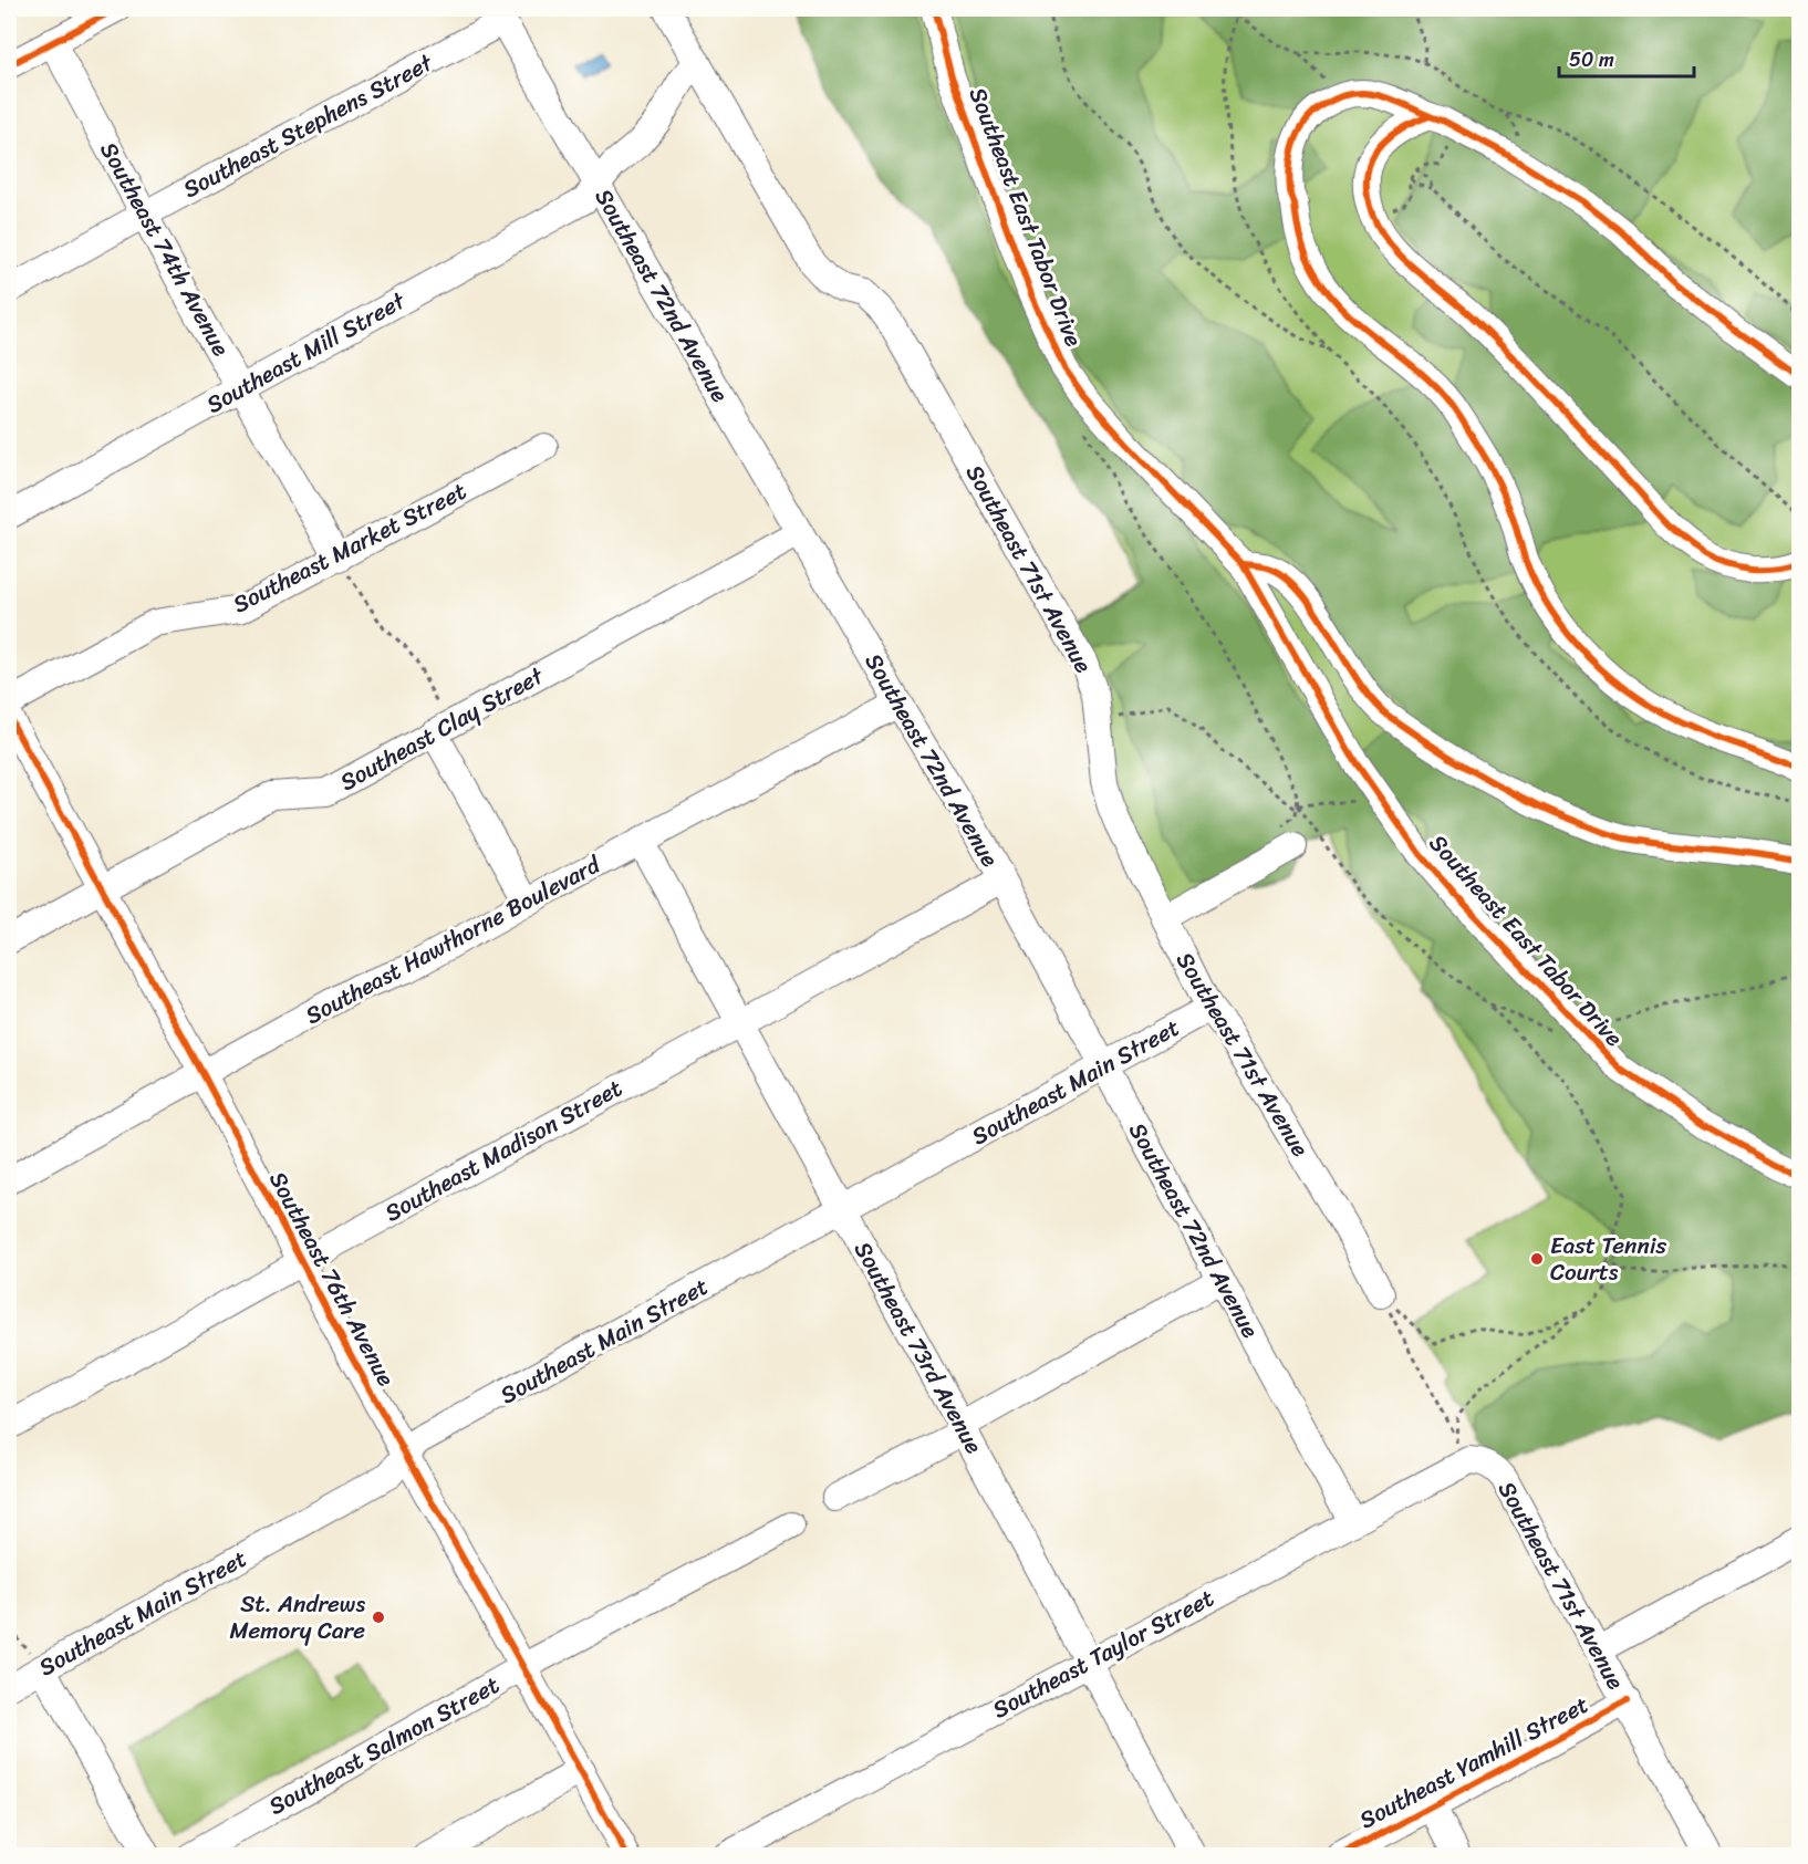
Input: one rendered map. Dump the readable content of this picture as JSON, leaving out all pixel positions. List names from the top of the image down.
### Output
{
  "streets": {
    "street": [
      "Southeast Stephens Street",
      "Southeast East Tabor Drive",
      "Southeast 74th Avenue",
      "Southeast 72nd Avenue",
      "Southeast Mill Street",
      "Southeast Market Street",
      "Southeast 71st Avenue",
      "Southeast Clay Street",
      "Southeast Hawthorne Boulevard",
      "Southeast Main Street",
      "Southeast Madison Street",
      "Southeast 76th Avenue",
      "Southeast 73rd Avenue",
      "Southeast Taylor Street",
      "Southeast Salmon Street",
      "Southeast Yamhill Street"
    ]
  },
  "crossings": [
    ["Southeast Stephens Street", "Southeast 74th Avenue"],
    ["Southeast Stephens Street", "Southeast 72nd Avenue"],
    ["Southeast 74th Avenue", "Southeast Mill Street"],
    ["Southeast 74th Avenue", "Southeast Market Street"],
    ["Southeast 72nd Avenue", "Southeast Mill Street"],
    ["Southeast 72nd Avenue", "Southeast Clay Street"],
    ["Southeast 72nd Avenue", "Southeast Hawthorne Boulevard"],
    ["Southeast 72nd Avenue", "Southeast Main Street"],
    ["Southeast 72nd Avenue", "Southeast Madison Street"],
    ["Southeast 72nd Avenue", "Southeast Taylor Street"],
    ["Southeast Mill Street", "Southeast 71st Avenue"],
    ["Southeast 71st Avenue", "Southeast Main Street"],
    ["Southeast 71st Avenue", "Southeast Taylor Street"],
    ["Southeast 71st Avenue", "Southeast Yamhill Street"],
    ["Southeast Clay Street", "Southeast 76th Avenue"],
    ["Southeast Hawthorne Boulevard", "Southeast 76th Avenue"],
    ["Southeast Hawthorne Boulevard", "Southeast 73rd Avenue"],
    ["Southeast Main Street", "Southeast 76th Avenue"],
    ["Southeast Main Street", "Southeast 73rd Avenue"],
    ["Southeast Madison Street", "Southeast 76th Avenue"],
    ["Southeast Madison Street", "Southeast 73rd Avenue"],
    ["Southeast 76th Avenue", "Southeast Salmon Street"],
    ["Southeast 73rd Avenue", "Southeast Taylor Street"]
  ],
  "places": ["East Tennis Courts", "St. Andrews Memory Care"],
  "scale_bar": "50 m"
}
